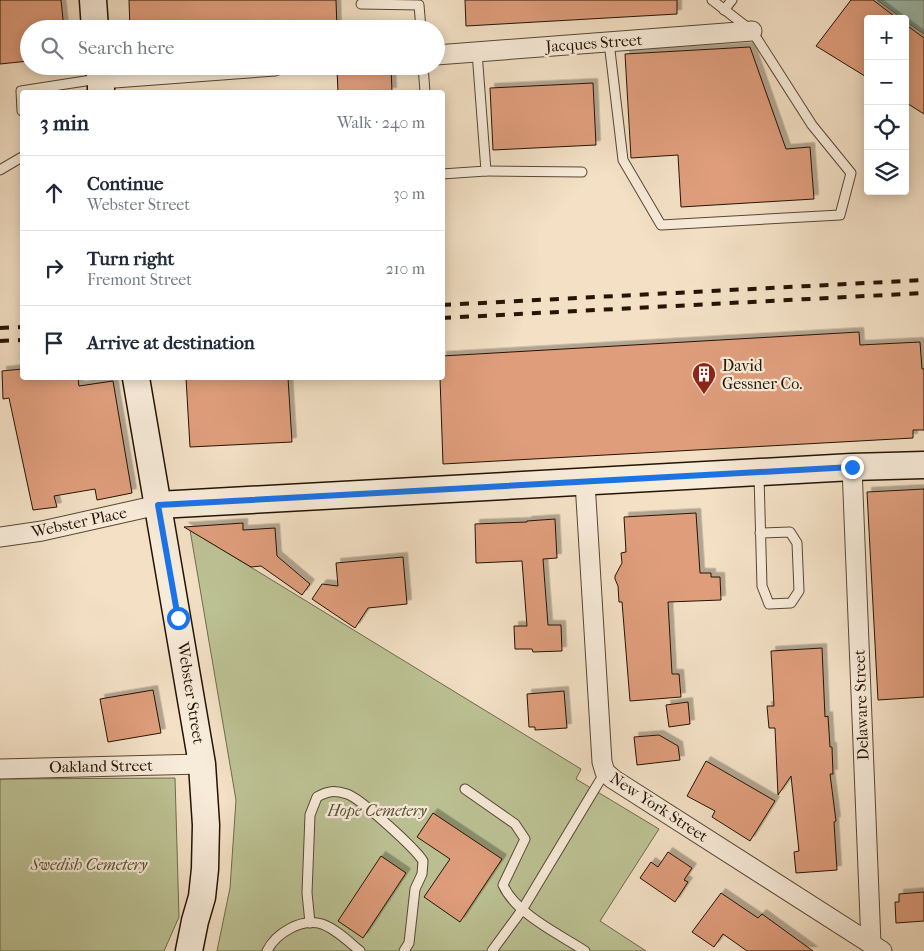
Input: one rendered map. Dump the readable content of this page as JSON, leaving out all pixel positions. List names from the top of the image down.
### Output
{
  "streets": {
    "street": [
      "Jacques Street",
      "Webster Place",
      "Webster Street",
      "Delaware Street",
      "Oakland Street",
      "New York Street"
    ]
  },
  "crossings": [
    ["Webster Place", "Webster Street"],
    ["Webster Street", "Oakland Street"],
    ["Delaware Street", "New York Street"]
  ],
  "parks": ["Hope Cemetery", "Swedish Cemetery"],
  "places": {
    "building": ["David Gessner Co."]
  },
  "page": {
    "map_buttons": ["+", "−"],
    "search": "Search here",
    "heading": ["3 min", "Walk · 240 m"],
    "list": [
      ["Continue", "Webster Street", "30 m"],
      ["Turn right", "Fremont Street", "210 m"],
      "Arrive at destination"
    ]
  }
}
